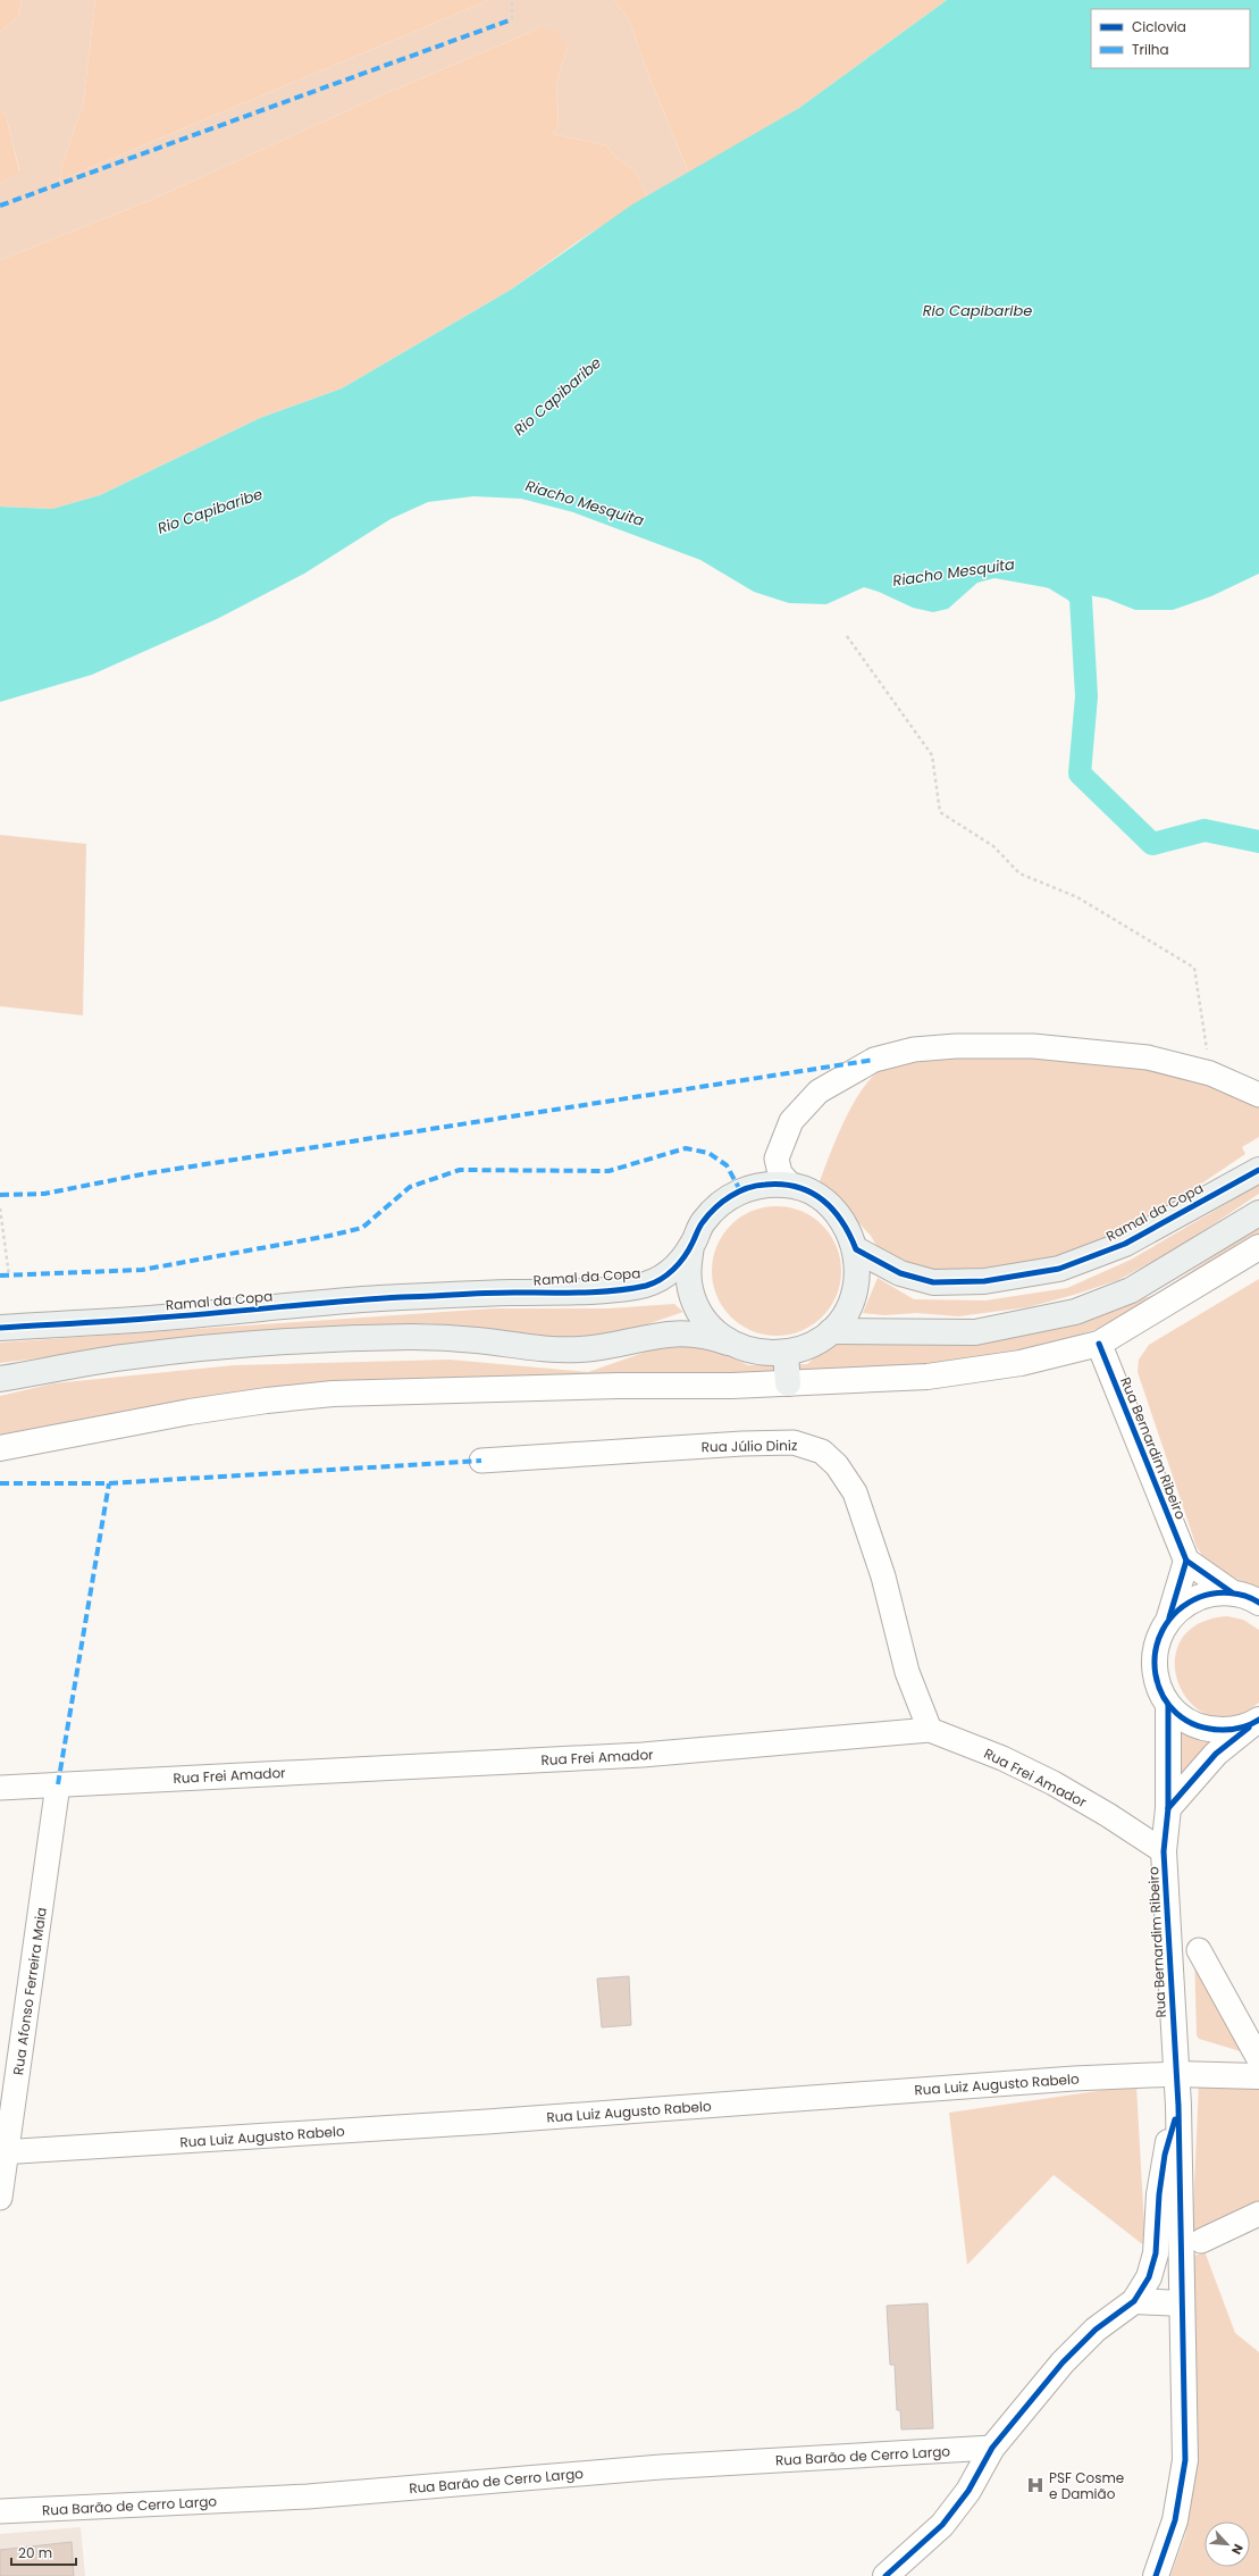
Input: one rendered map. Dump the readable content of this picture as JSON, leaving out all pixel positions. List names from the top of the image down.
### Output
{
  "streets": {
    "main road": ["Ramal da Copa"],
    "street": [
      "Rua Júlio Diniz",
      "Rua Bernardim Ribeiro",
      "Rua Frei Amador",
      "Rua Afonso Ferreira Maia",
      "Rua Luiz Augusto Rabelo",
      "Rua Barão de Cerro Largo"
    ]
  },
  "crossings": [
    ["Rua Júlio Diniz", "Rua Frei Amador"],
    ["Rua Bernardim Ribeiro", "Rua Frei Amador"],
    ["Rua Bernardim Ribeiro", "Rua Luiz Augusto Rabelo"],
    ["Rua Frei Amador", "Rua Afonso Ferreira Maia"],
    ["Rua Afonso Ferreira Maia", "Rua Luiz Augusto Rabelo"]
  ],
  "water": ["Rio Capibaribe", "Riacho Mesquita"],
  "places": {
    "hospital": ["PSF Cosme e Damião"]
  },
  "legend": ["Ciclovia", "Trilha"],
  "scale_bar": "20 m",
  "north": "bottom right"
}
